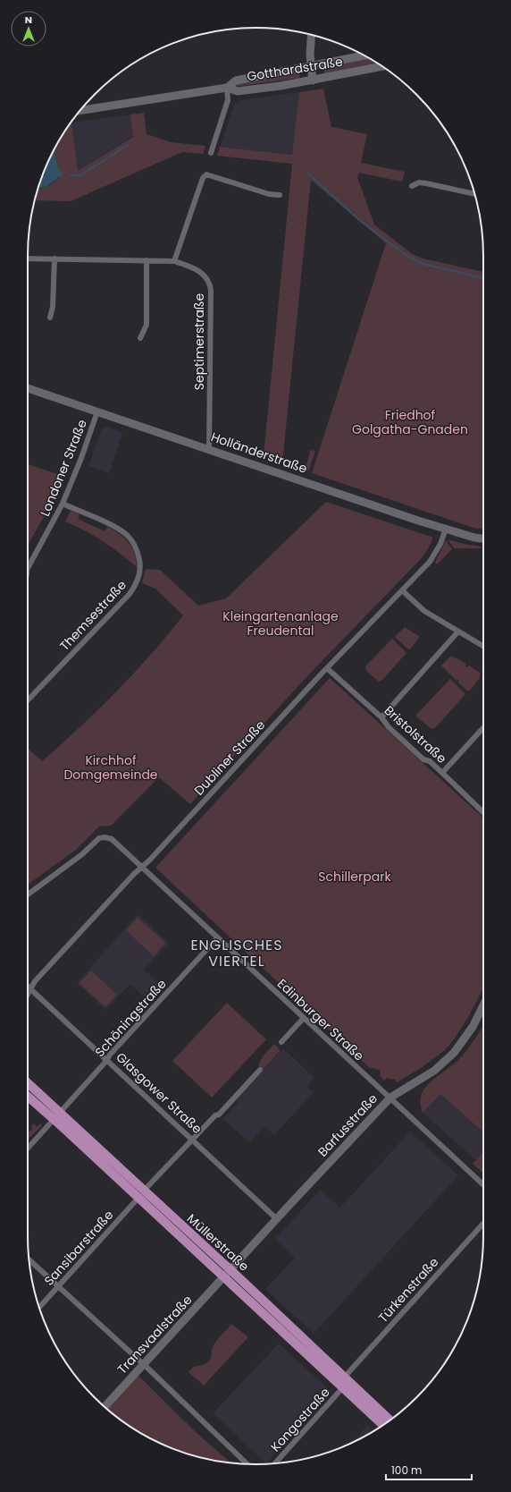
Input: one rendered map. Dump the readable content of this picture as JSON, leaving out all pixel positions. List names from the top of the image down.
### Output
{
  "streets": {
    "main road": [
      "Gotthardstraße",
      "Holländerstraße",
      "Barfusstraße",
      "Müllerstraße",
      "Transvaalstraße"
    ],
    "street": [
      "Septimerstraße",
      "Londoner Straße",
      "Themsestraße",
      "Bristolstraße",
      "Dubliner Straße",
      "Schöningstraße",
      "Edinburger Straße",
      "Glasgower Straße",
      "Sansibarstraße",
      "Türkenstraße",
      "Kongostraße"
    ]
  },
  "crossings": [
    ["Septimerstraße", "Holländerstraße"],
    ["Holländerstraße", "Londoner Straße"],
    ["Holländerstraße", "Dubliner Straße"],
    ["Londoner Straße", "Themsestraße"],
    ["Bristolstraße", "Dubliner Straße"],
    ["Dubliner Straße", "Edinburger Straße"],
    ["Dubliner Straße", "Glasgower Straße"],
    ["Schöningstraße", "Edinburger Straße"],
    ["Schöningstraße", "Glasgower Straße"],
    ["Schöningstraße", "Müllerstraße"],
    ["Edinburger Straße", "Barfusstraße"],
    ["Glasgower Straße", "Barfusstraße"],
    ["Glasgower Straße", "Sansibarstraße"],
    ["Barfusstraße", "Müllerstraße"],
    ["Barfusstraße", "Transvaalstraße"],
    ["Müllerstraße", "Sansibarstraße"],
    ["Müllerstraße", "Türkenstraße"],
    ["Müllerstraße", "Transvaalstraße"],
    ["Müllerstraße", "Kongostraße"]
  ],
  "districts": ["ENGLISCHES VIERTEL"],
  "parks": [
    "Friedhof Golgatha-Gnaden",
    "Kleingartenanlage Freudental",
    "Kirchhof Domgemeinde",
    "Schillerpark"
  ],
  "scale_bar": "100 m",
  "north": "top"
}
